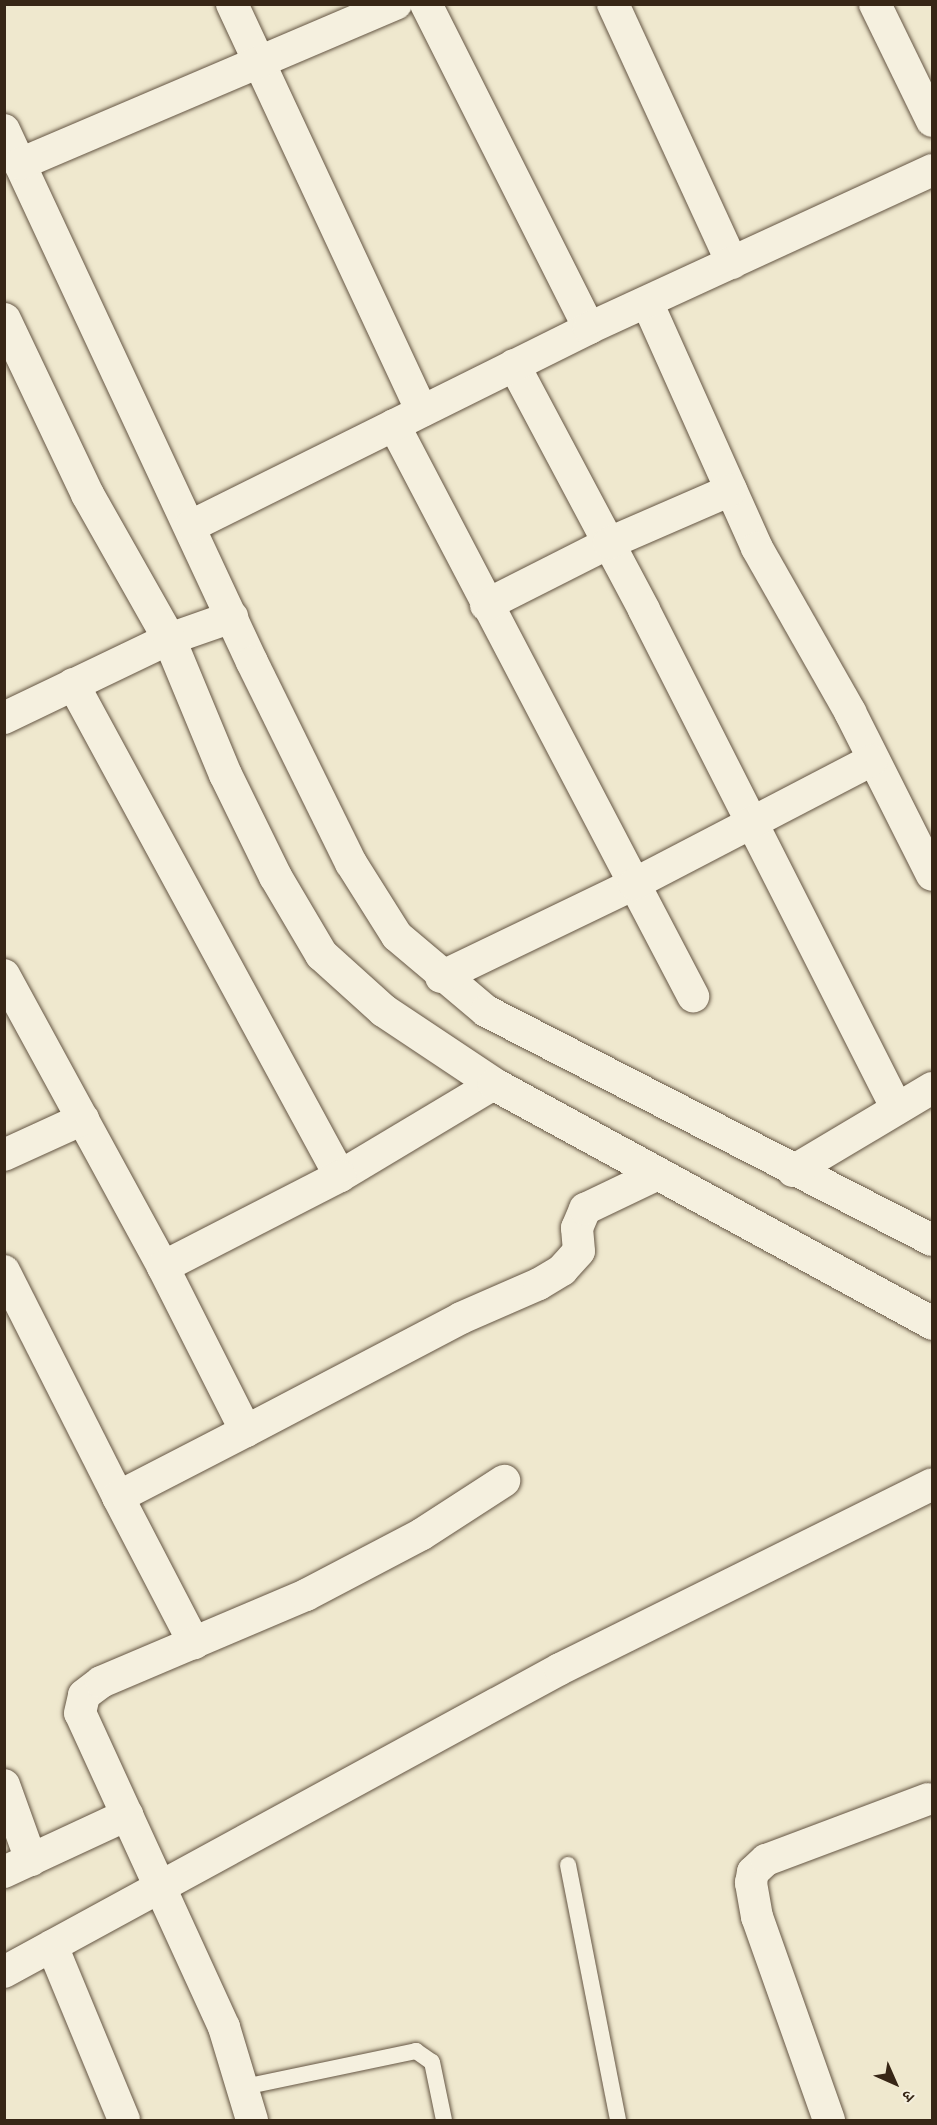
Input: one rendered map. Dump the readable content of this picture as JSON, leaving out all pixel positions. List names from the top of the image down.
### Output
{
  "north": "bottom right"
}
